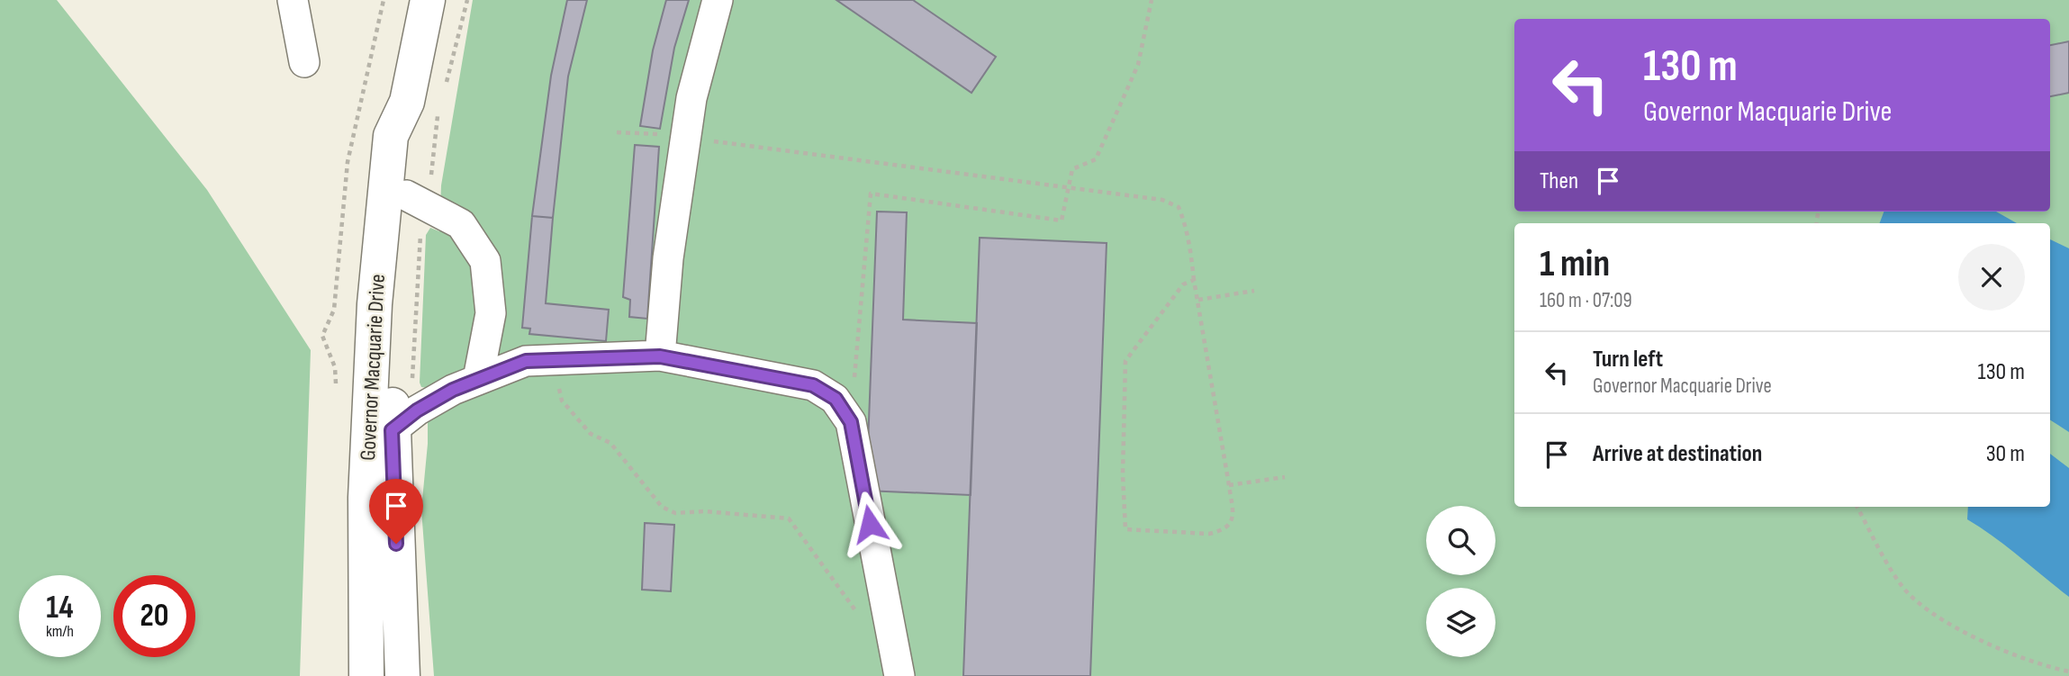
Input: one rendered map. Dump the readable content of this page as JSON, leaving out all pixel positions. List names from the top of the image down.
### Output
{
  "streets": {
    "main road": ["Governor Macquarie Drive"]
  },
  "page": {
    "turn": ["130 m", "Governor Macquarie Drive"],
    "then": "Then",
    "heading": ["1 min", "160 m · 07:09"],
    "list": [
      {
        "name": "Turn left",
        "note": "Governor Macquarie Drive",
        "value": "130 m"
      },
      {
        "name": "Arrive at destination",
        "value": "30 m"
      }
    ],
    "speed": "14 km/h",
    "limit": "20"
  }
}
